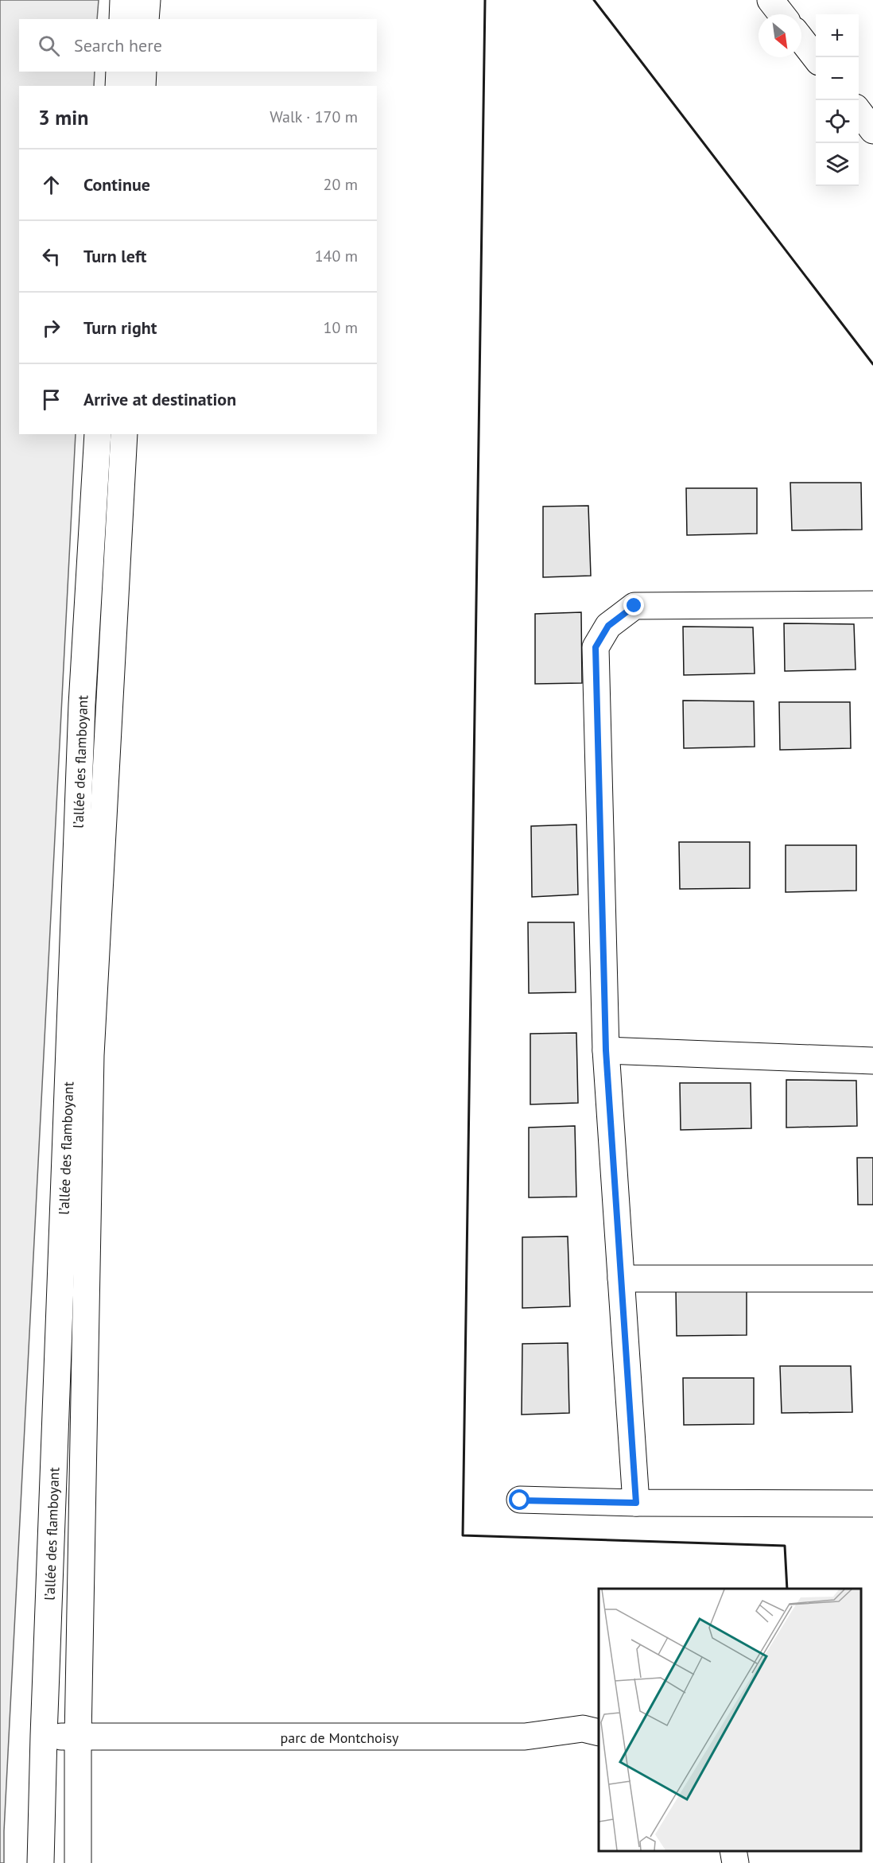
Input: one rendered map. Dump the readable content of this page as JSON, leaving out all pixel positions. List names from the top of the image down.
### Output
{
  "streets": {
    "street": ["l’allée des flamboyant", "parc de Montchoisy"]
  },
  "crossings": [
    ["l’allée des flamboyant", "parc de Montchoisy"]
  ],
  "north": "bottom right",
  "page": {
    "map_buttons": ["+", "−"],
    "search": "Search here",
    "heading": ["3 min", "Walk · 170 m"],
    "list": [
      ["Continue", "20 m"],
      ["Turn left", "140 m"],
      ["Turn right", "10 m"],
      "Arrive at destination"
    ]
  }
}
